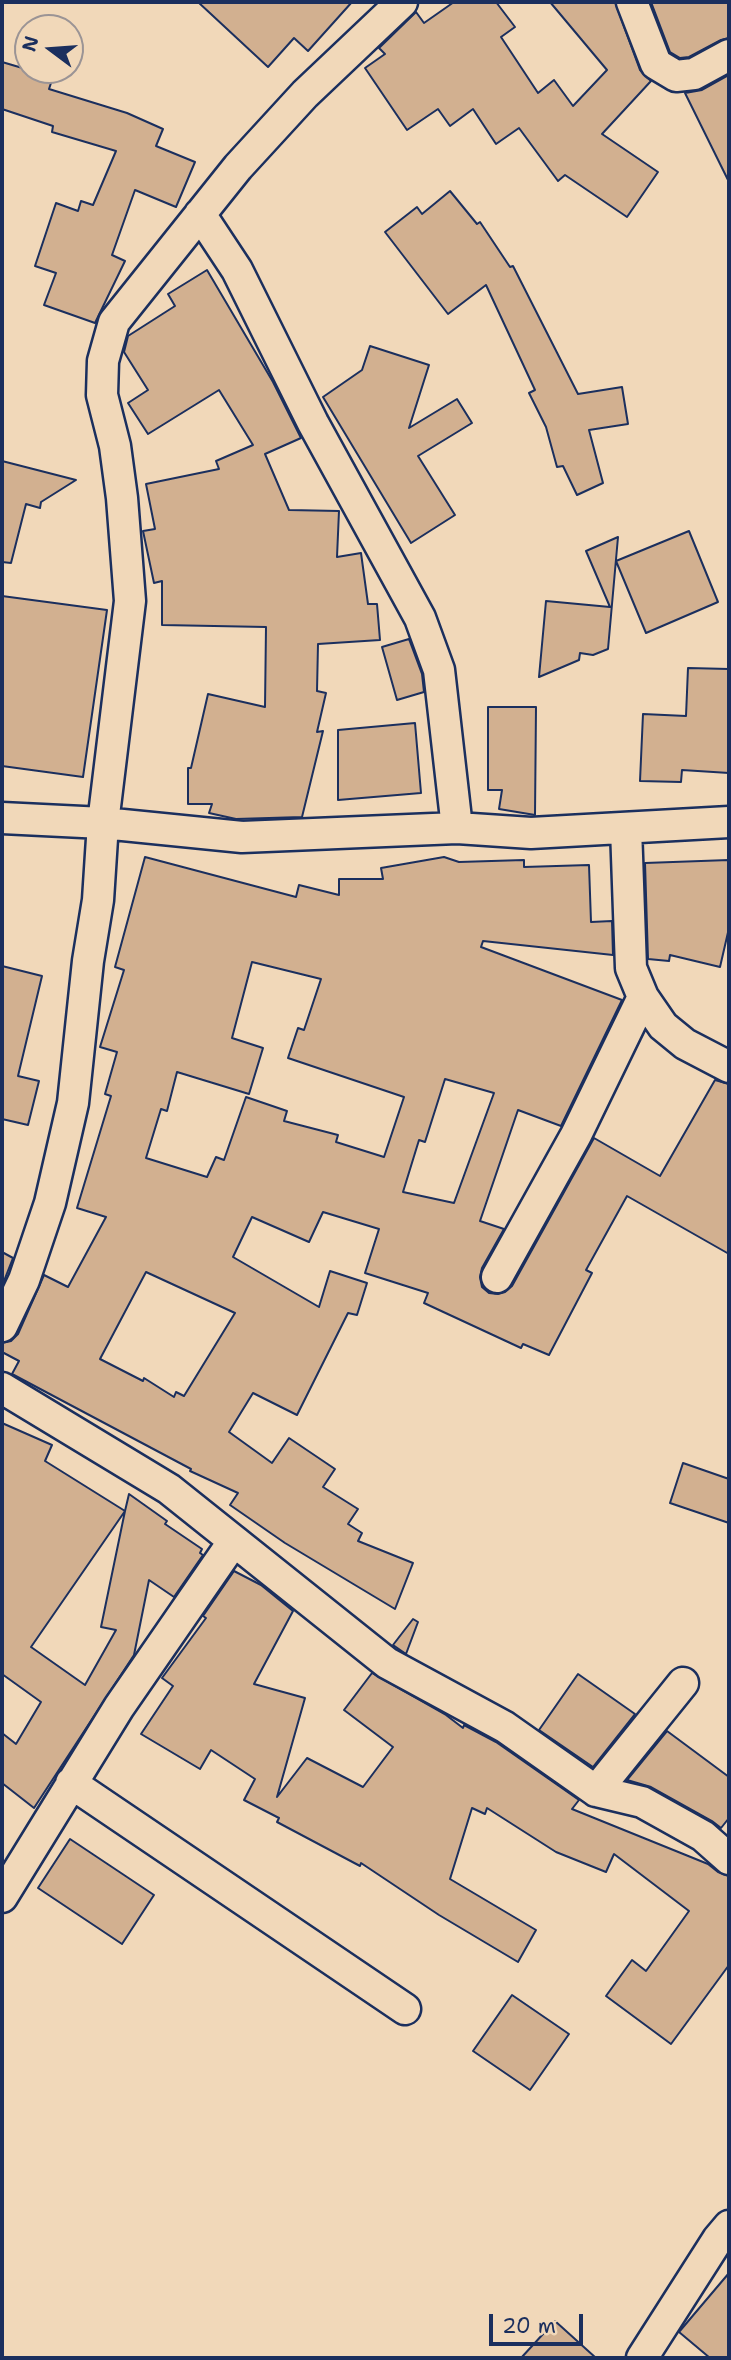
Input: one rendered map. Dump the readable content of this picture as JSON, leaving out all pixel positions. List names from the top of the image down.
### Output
{
  "scale_bar": "20 m",
  "north": "left"
}
